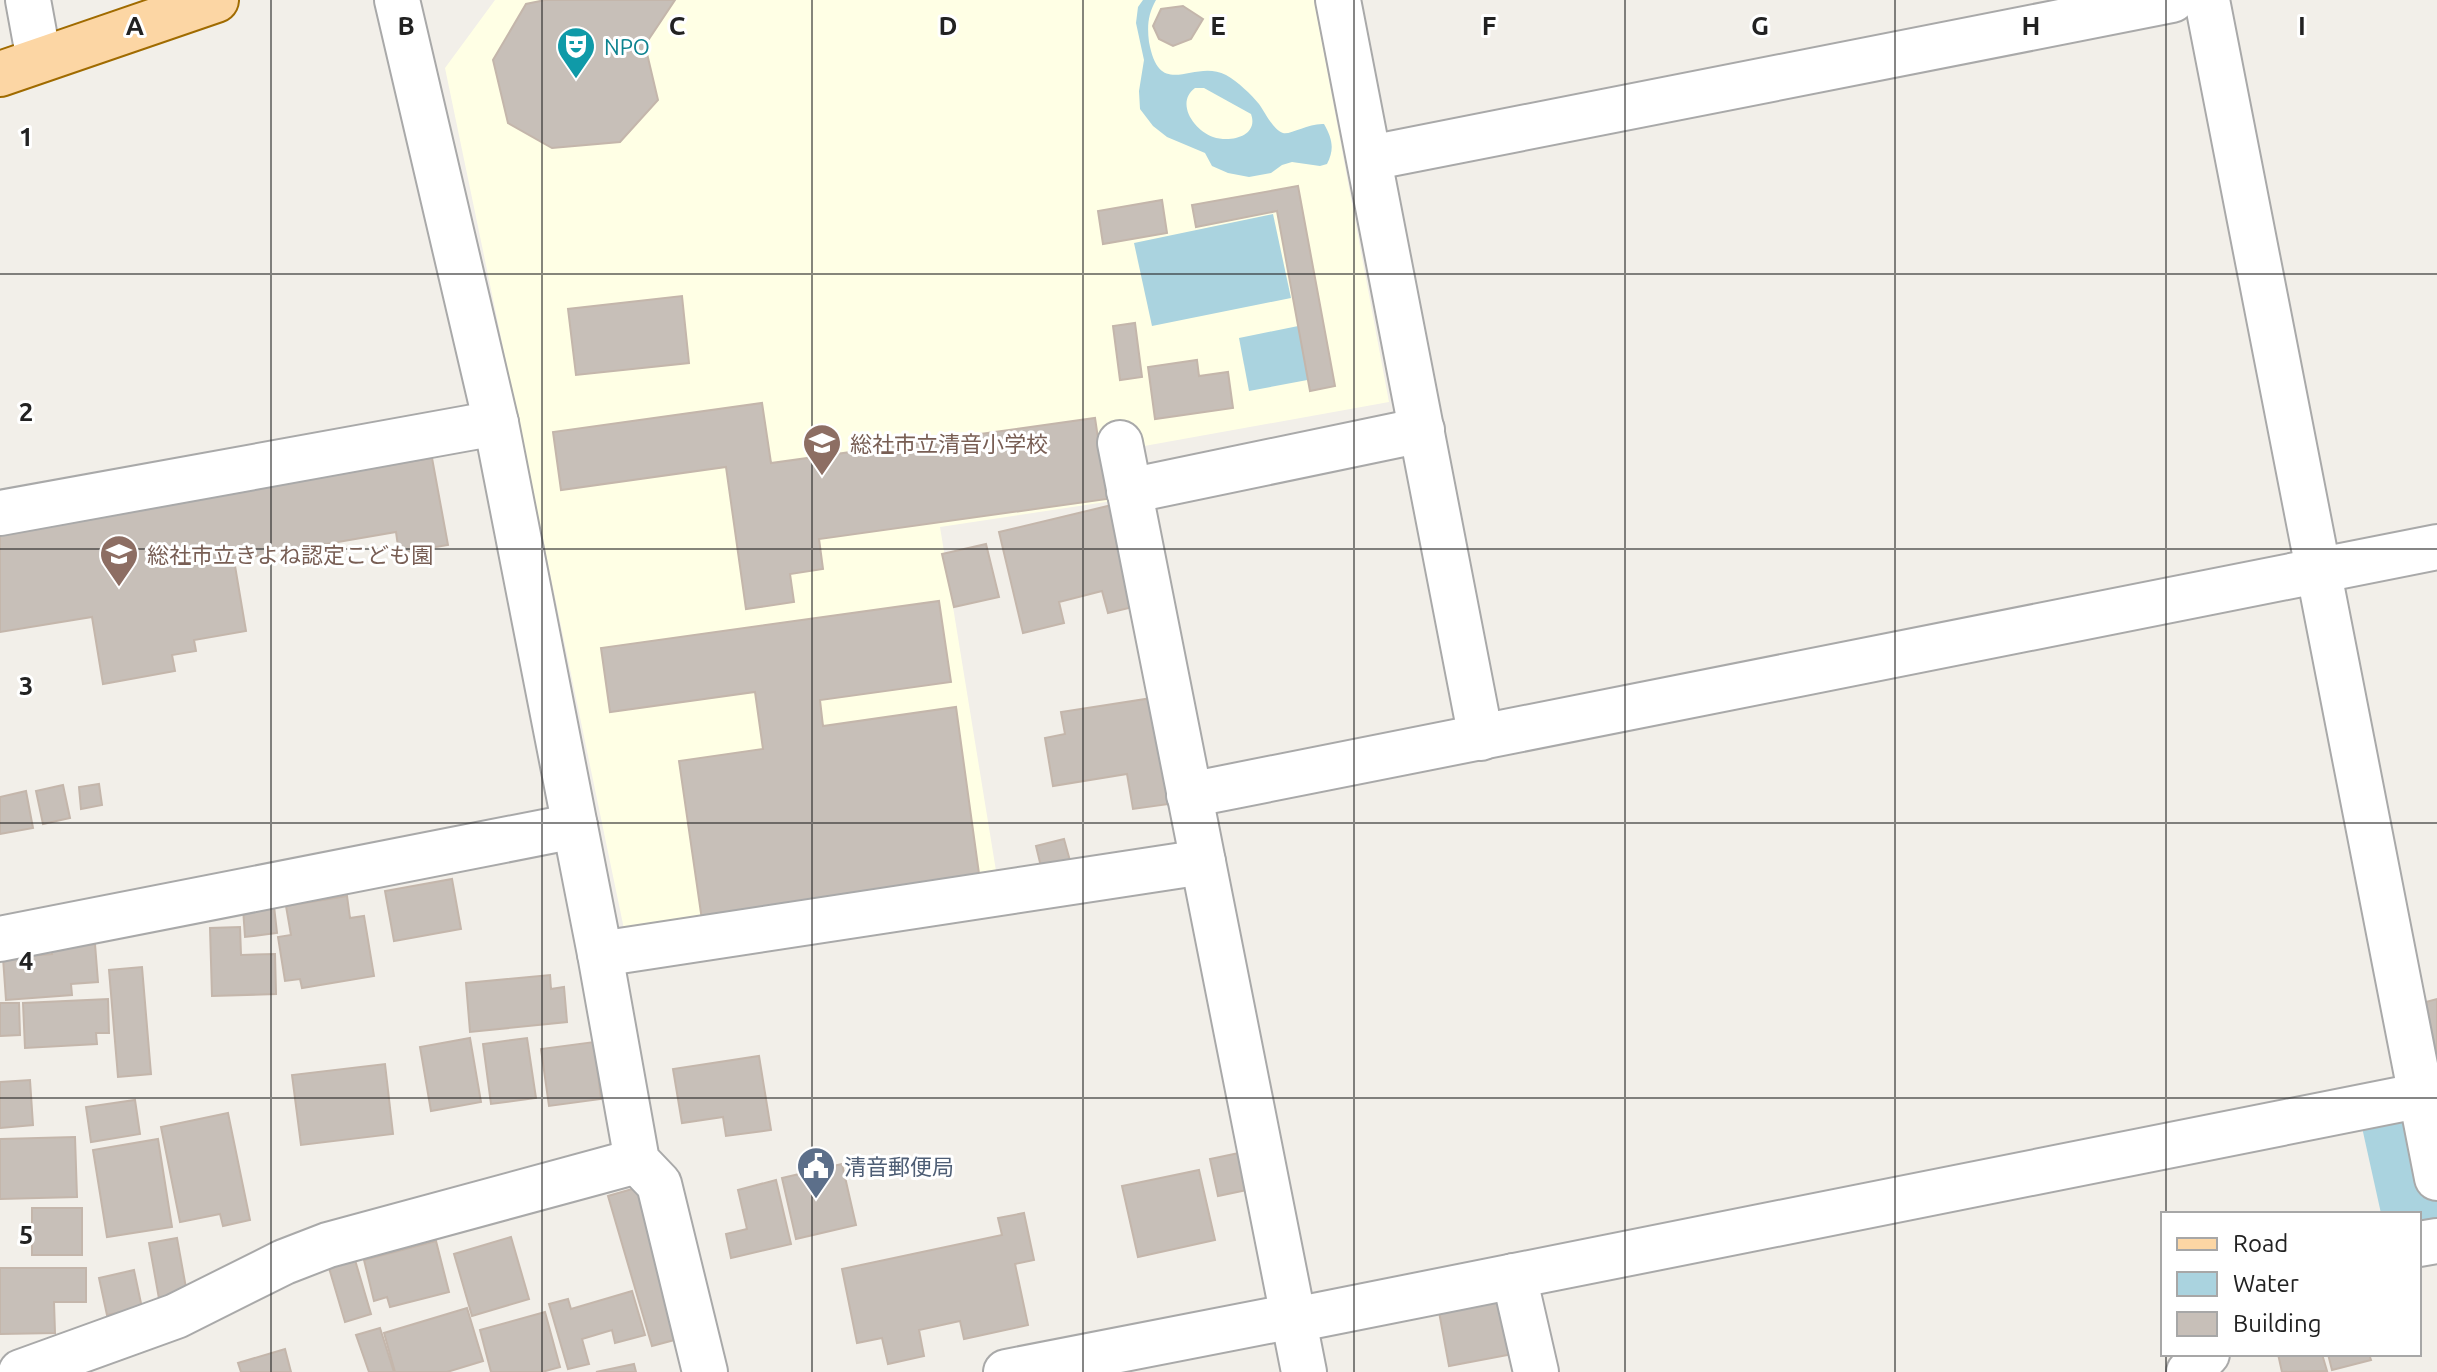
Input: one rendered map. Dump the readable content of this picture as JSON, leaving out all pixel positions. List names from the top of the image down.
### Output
{
  "places": {
    "theatre": ["NPO"],
    "school or university": ["総社市立清音小学校", "総社市立きよね認定こども園"],
    "public building": ["清音郵便局"]
  },
  "legend": ["Road", "Water", "Building"],
  "grid": {
    "columns": [
      "A",
      "B",
      "C",
      "D",
      "E",
      "F",
      "G",
      "H",
      "I"
    ],
    "rows": [
      "1",
      "2",
      "3",
      "4",
      "5"
    ]
  }
}
